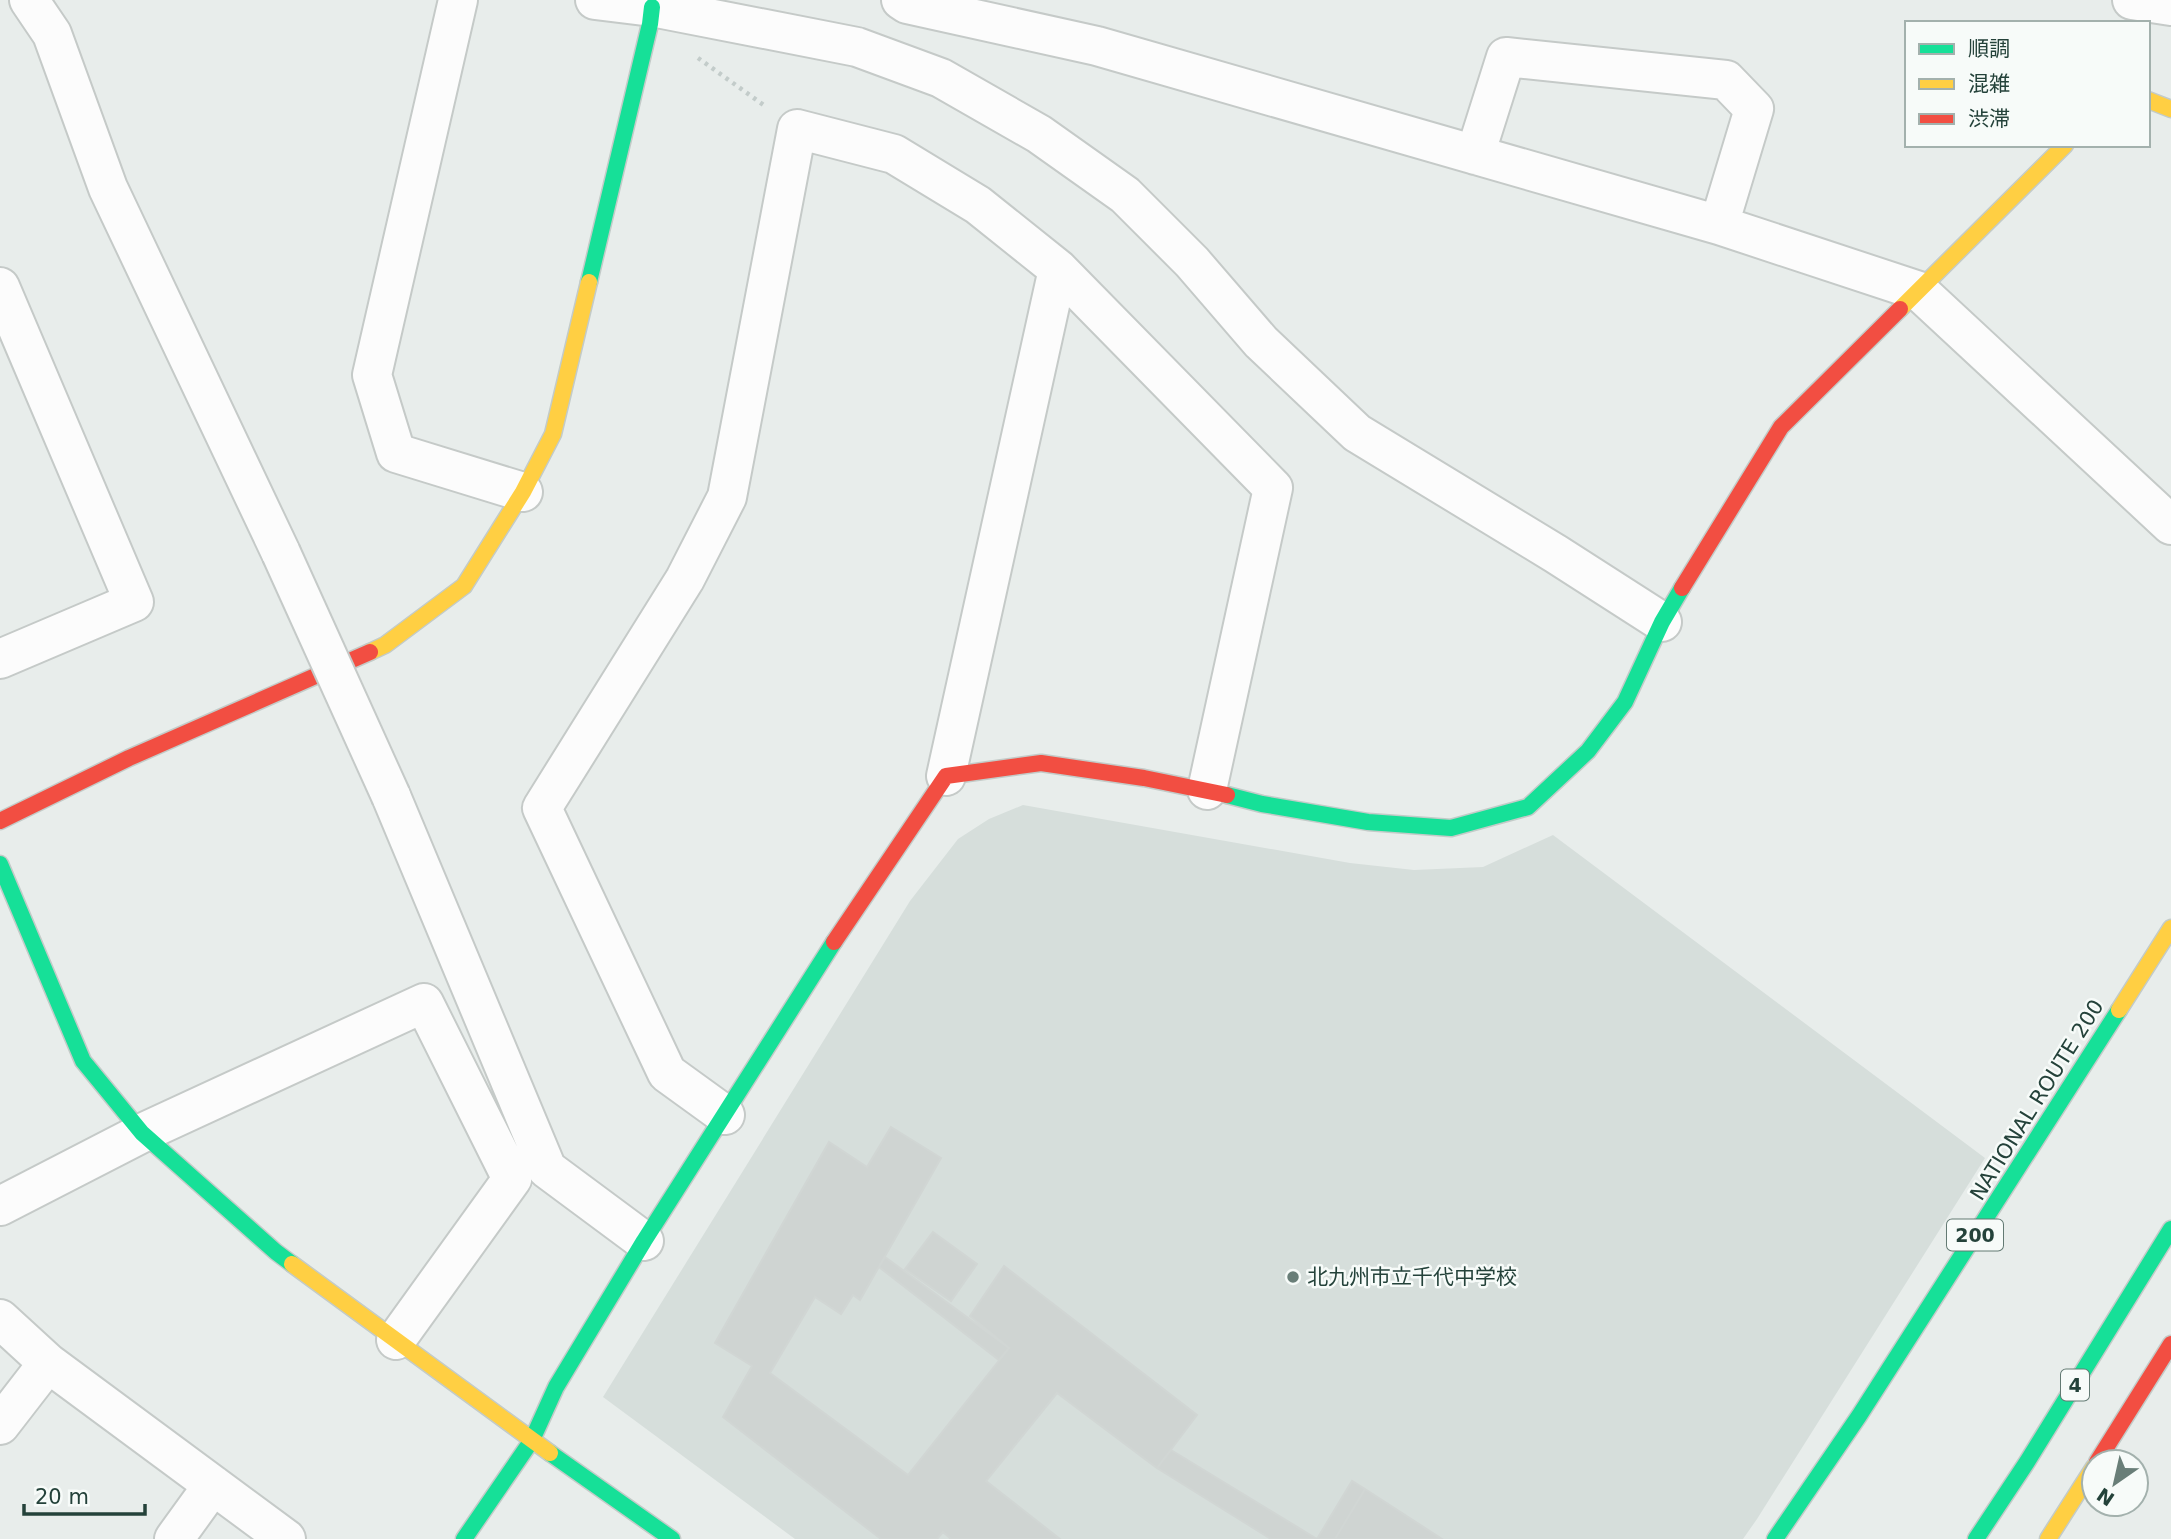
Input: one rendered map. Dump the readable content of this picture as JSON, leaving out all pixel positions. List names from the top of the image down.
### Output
{
  "streets": {
    "main road": ["NATIONAL ROUTE 200", "200", "4"]
  },
  "places": ["北九州市立千代中学校"],
  "legend": ["順調", "混雑", "渋滞"],
  "scale_bar": "20 m",
  "north": "bottom left"
}
